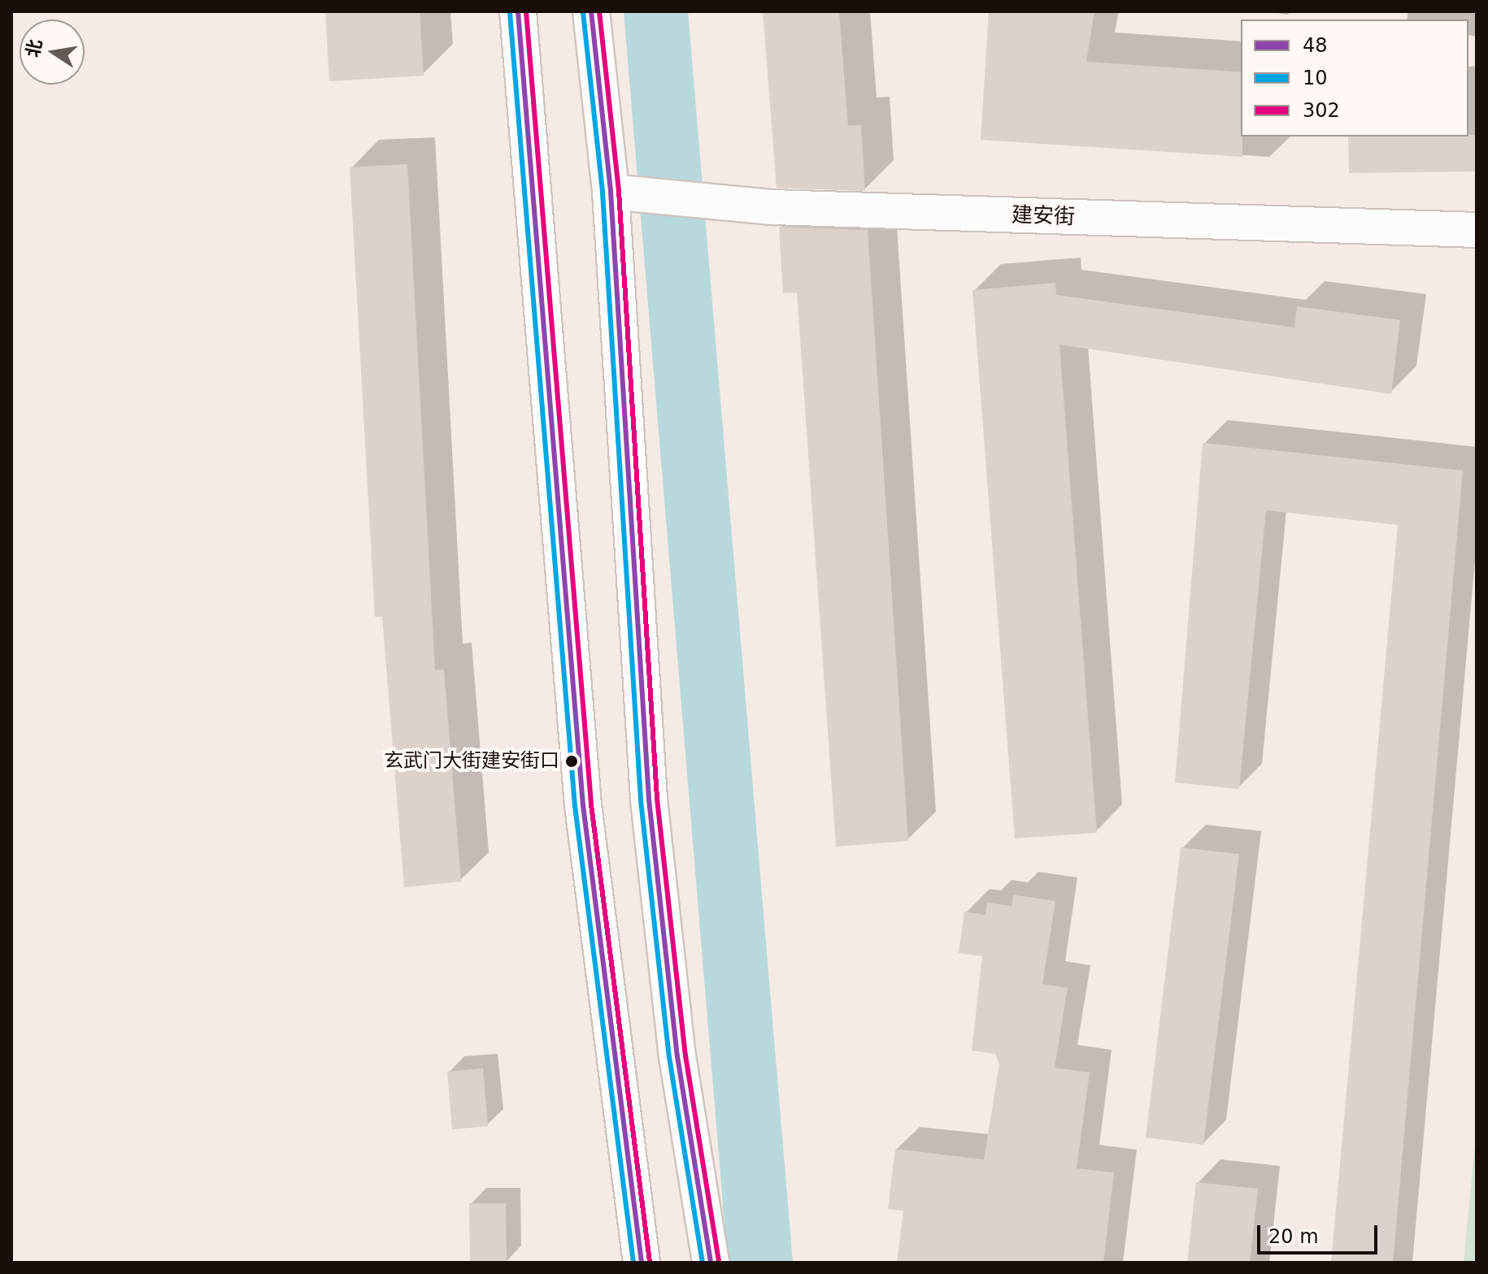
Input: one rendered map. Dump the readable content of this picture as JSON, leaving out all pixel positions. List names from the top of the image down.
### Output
{
  "streets": {
    "street": ["建安街"]
  },
  "places": ["玄武门大街建安街口"],
  "lines": ["transit line 48", "transit line 302", "transit line 10"],
  "legend": ["48", "10", "302"],
  "scale_bar": "20 m",
  "north": "left"
}
